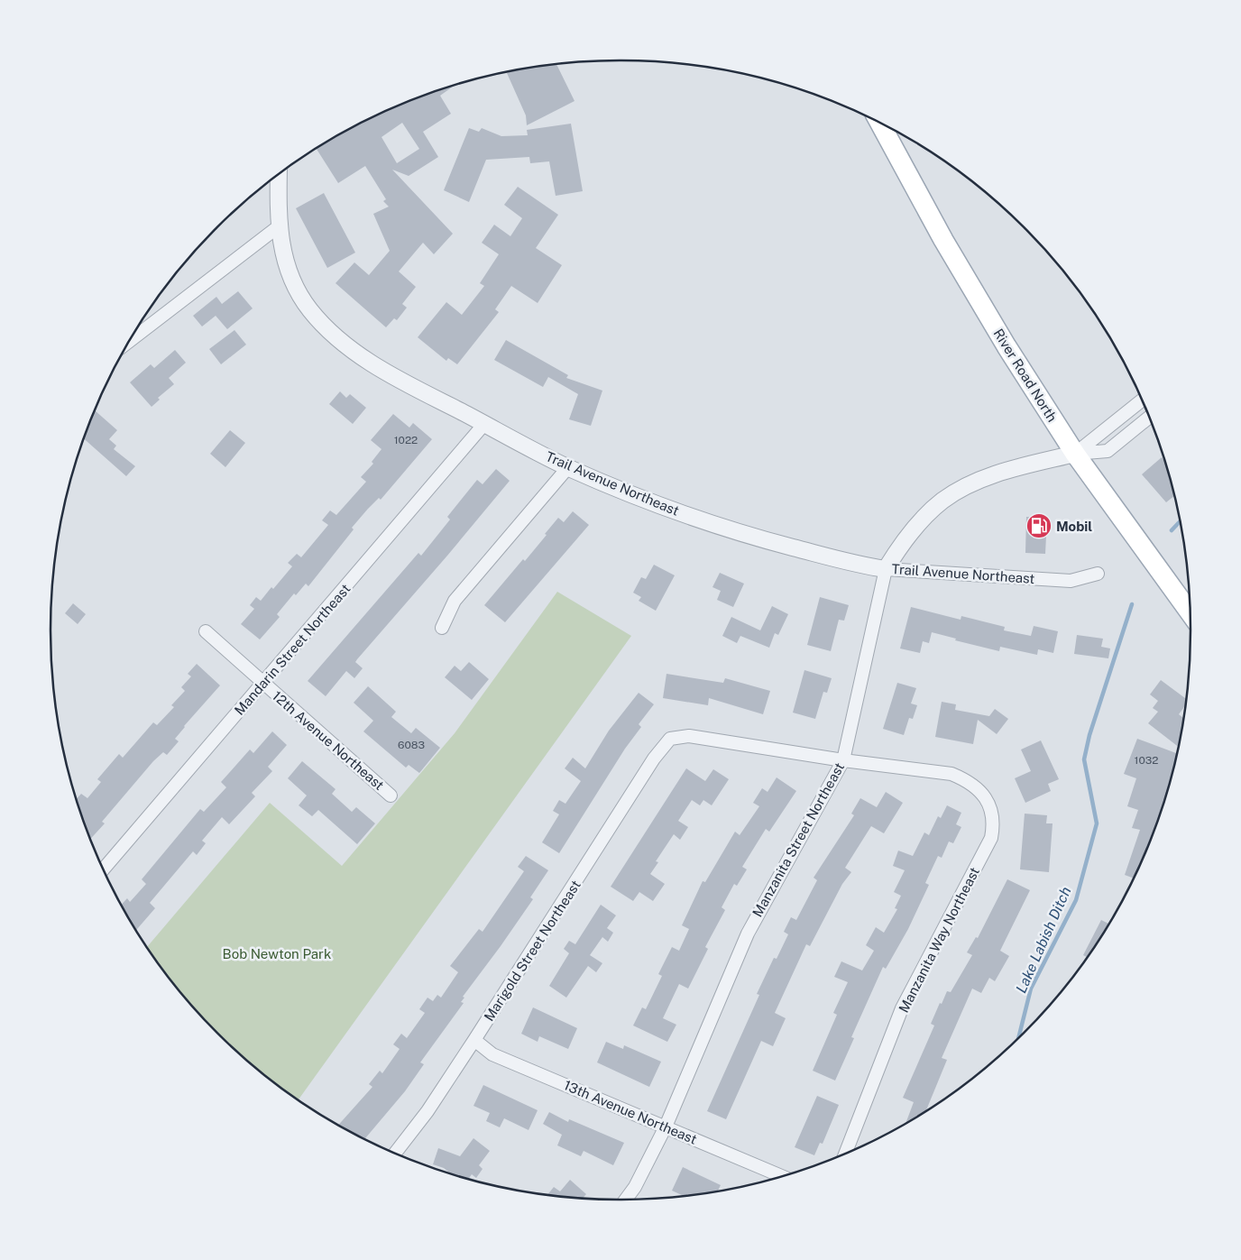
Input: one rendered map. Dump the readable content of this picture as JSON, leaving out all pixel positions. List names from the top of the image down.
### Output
{
  "streets": {
    "main road": ["River Road North"],
    "street": [
      "Trail Avenue Northeast",
      "Mandarin Street Northeast",
      "12th Avenue Northeast",
      "Manzanita Street Northeast",
      "Manzanita Way Northeast",
      "Marigold Street Northeast",
      "13th Avenue Northeast"
    ]
  },
  "crossings": [
    ["River Road North", "Manzanita Street Northeast"],
    ["Trail Avenue Northeast", "Mandarin Street Northeast"],
    ["Trail Avenue Northeast", "Manzanita Street Northeast"],
    ["Mandarin Street Northeast", "12th Avenue Northeast"],
    ["Manzanita Street Northeast", "Manzanita Way Northeast"],
    ["Manzanita Street Northeast", "Marigold Street Northeast"],
    ["Manzanita Street Northeast", "13th Avenue Northeast"],
    ["Manzanita Way Northeast", "Marigold Street Northeast"],
    ["Marigold Street Northeast", "13th Avenue Northeast"]
  ],
  "water": ["Lake Labish Ditch"],
  "parks": ["Bob Newton Park"],
  "places": {
    "fuel station": ["Mobil"]
  },
  "house_numbers": ["1022", "6083", "1032"]
}
